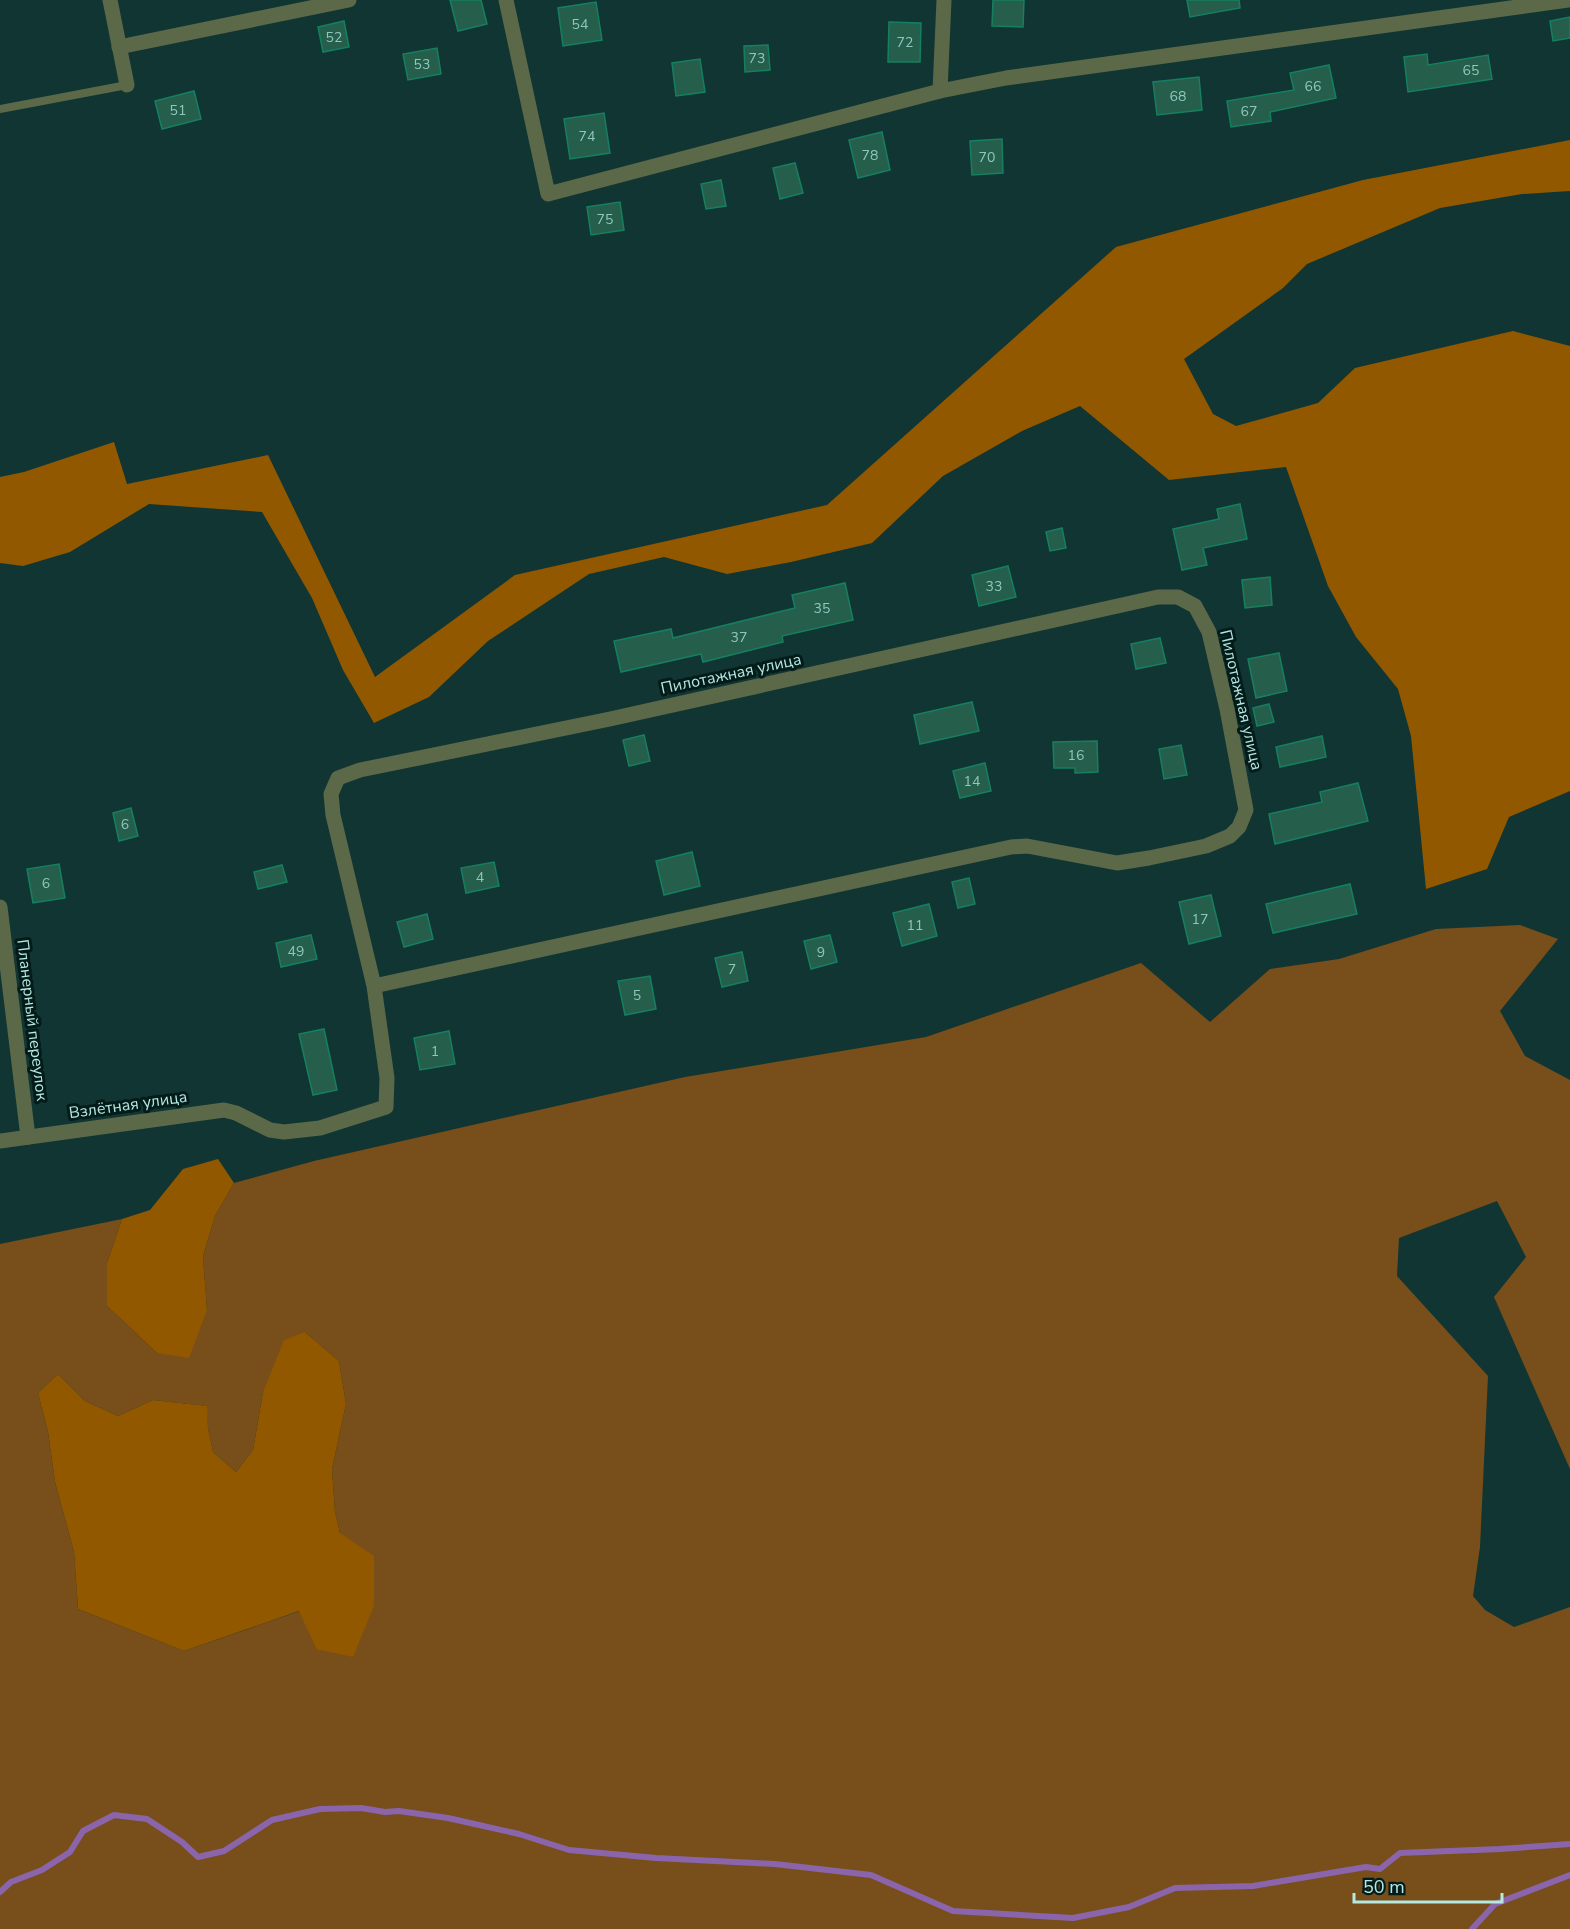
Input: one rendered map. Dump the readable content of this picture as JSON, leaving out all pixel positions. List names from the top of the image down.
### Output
{
  "streets": {
    "street": ["Пилотажная улица", "Планерный переулок", "Взлётная улица"]
  },
  "crossings": [
    ["Пилотажная улица", "Взлётная улица"],
    ["Планерный переулок", "Взлётная улица"]
  ],
  "house_numbers": [
    "54",
    "52",
    "72",
    "73",
    "53",
    "65",
    "66",
    "68",
    "51",
    "67",
    "74",
    "78",
    "70",
    "75",
    "33",
    "35",
    "37",
    "16",
    "14",
    "6",
    "4",
    "6",
    "17",
    "11",
    "49",
    "9",
    "7",
    "5",
    "1"
  ],
  "scale_bar": "50 m"
}
